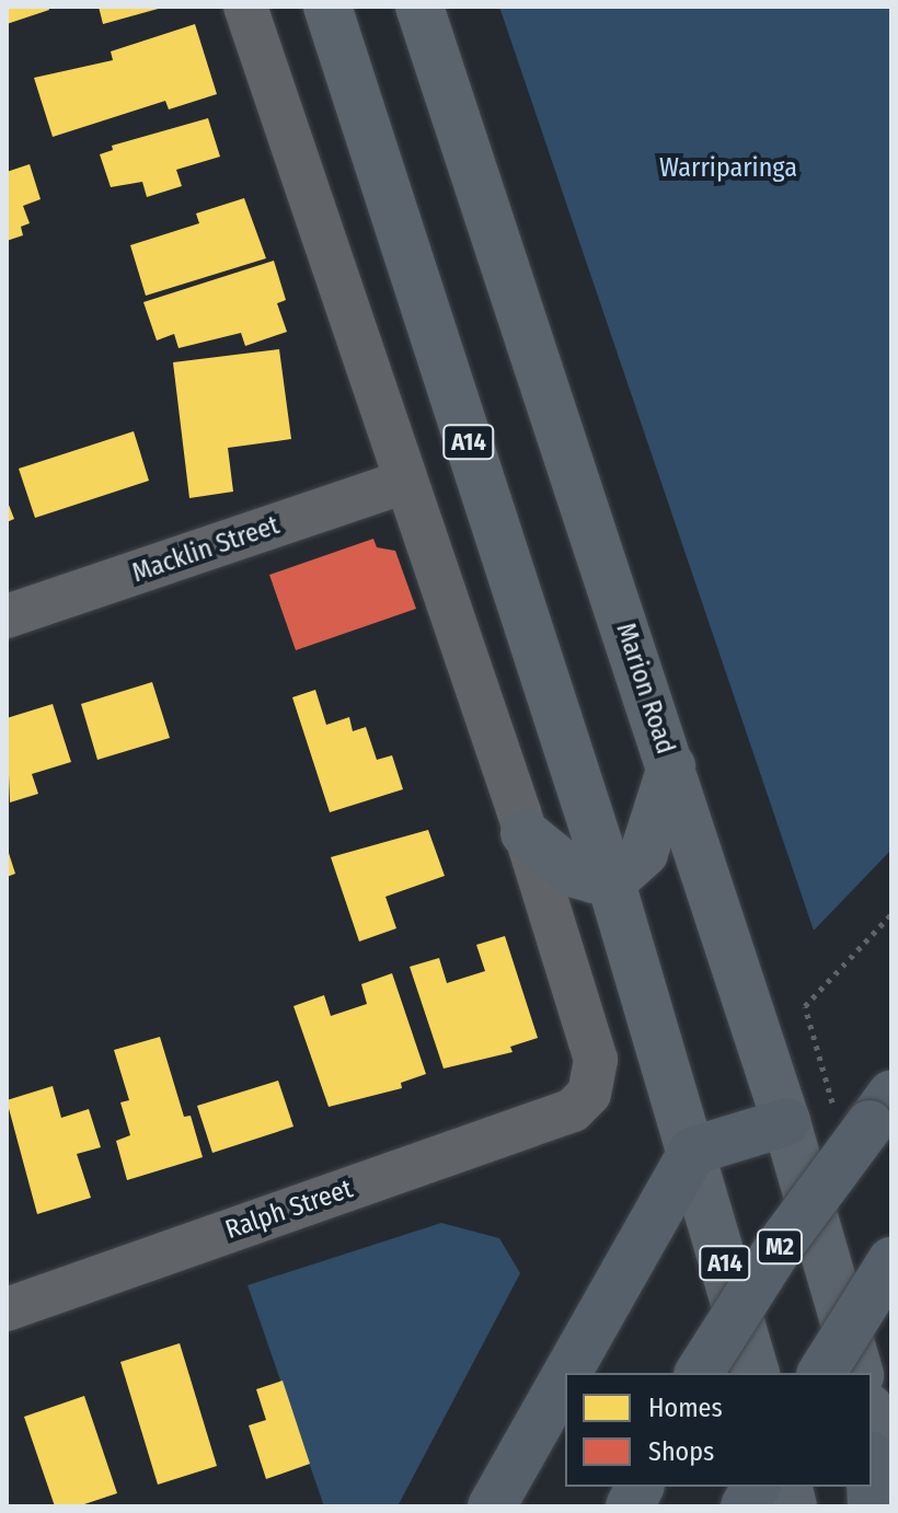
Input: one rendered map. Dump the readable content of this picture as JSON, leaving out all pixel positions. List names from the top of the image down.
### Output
{
  "streets": {
    "highway": ["M2"],
    "main road": ["A14", "Marion Road"],
    "street": ["Macklin Street", "Ralph Street"]
  },
  "parks": ["Warriparinga"],
  "legend": ["Homes", "Shops"]
}
